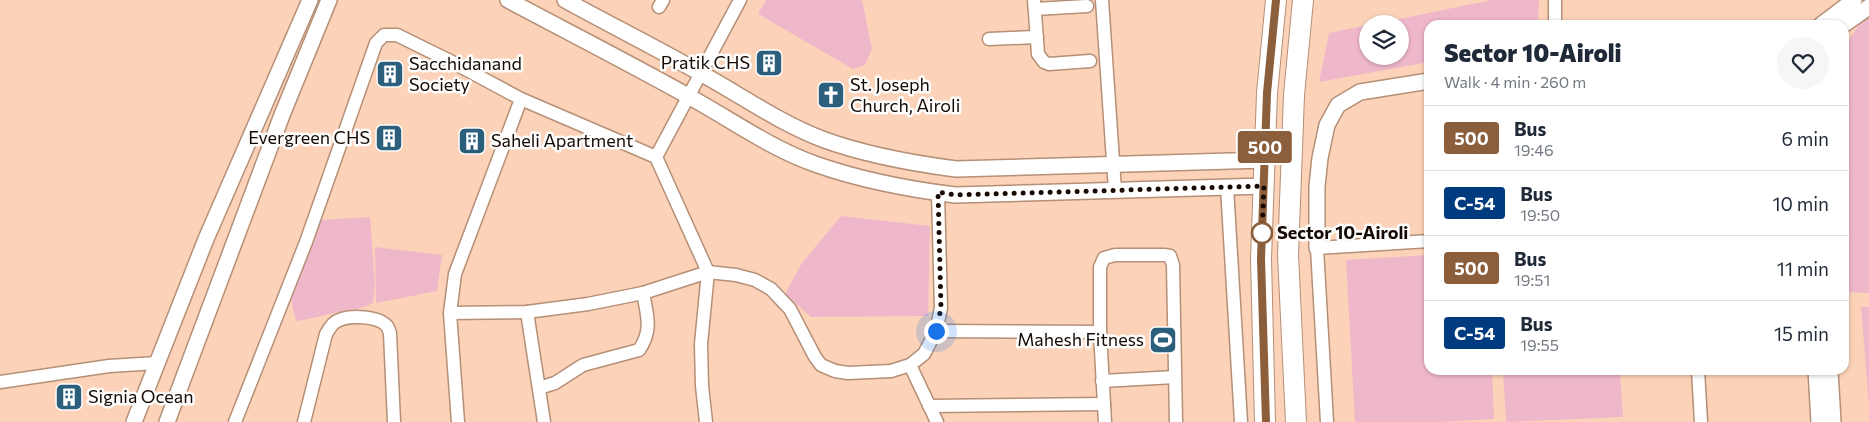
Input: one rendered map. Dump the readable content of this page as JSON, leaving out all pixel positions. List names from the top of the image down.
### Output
{
  "places": {
    "building": [
      "Pratik CHS",
      "Sacchidanand Society",
      "Evergreen CHS",
      "Saheli Apartment",
      "Signia Ocean"
    ],
    "church": ["St. Joseph Church, Airoli"],
    "other": ["Sector 10-Airoli"],
    "sports": ["Mahesh Fitness"]
  },
  "lines": ["bus line 500"],
  "page": {
    "on_map": "500",
    "heading": ["Sector 10-Airoli", "Walk · 4 min · 260 m"],
    "list": [
      {
        "mark": "500",
        "name": "Bus",
        "note": "19:46",
        "value": "6 min"
      },
      {
        "mark": "C-54",
        "name": "Bus",
        "note": "19:50",
        "value": "10 min"
      },
      {
        "mark": "500",
        "name": "Bus",
        "note": "19:51",
        "value": "11 min"
      },
      {
        "mark": "C-54",
        "name": "Bus",
        "note": "19:55",
        "value": "15 min"
      }
    ]
  }
}
